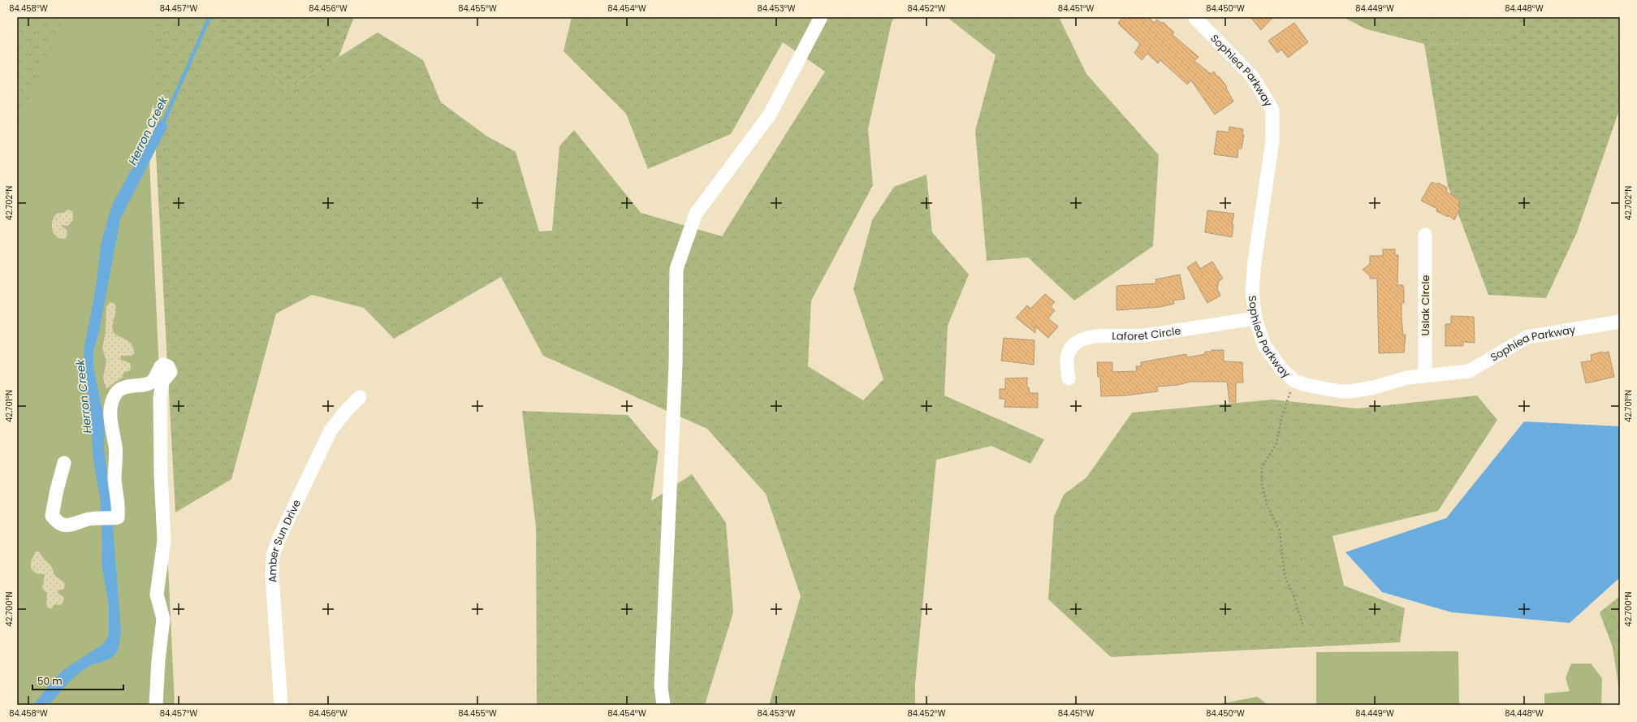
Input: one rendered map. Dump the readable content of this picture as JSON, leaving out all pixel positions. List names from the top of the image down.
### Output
{
  "streets": {
    "street": [
      "Sophiea Parkway",
      "Usiak Circle",
      "Laforet Circle",
      "Amber Sun Drive"
    ]
  },
  "crossings": [
    ["Sophiea Parkway", "Usiak Circle"],
    ["Sophiea Parkway", "Laforet Circle"]
  ],
  "water": ["Herron Creek"],
  "scale_bar": "50 m",
  "coordinates": [
    "84.458°W",
    "84.457°W",
    "84.456°W",
    "84.455°W",
    "84.454°W",
    "84.453°W",
    "84.452°W",
    "84.451°W",
    "84.450°W",
    "84.449°W",
    "84.448°W",
    "42.702°N",
    "42.701°N",
    "42.700°N"
  ]
}
